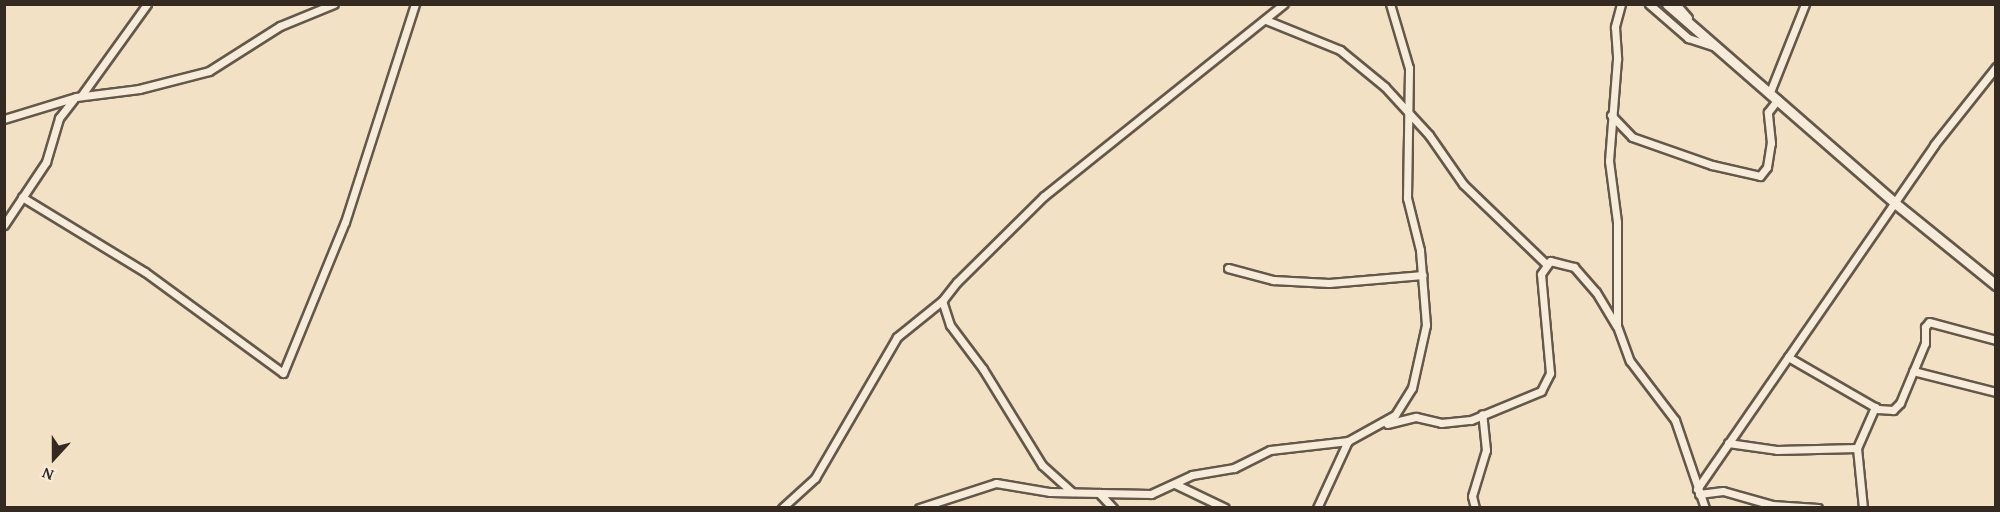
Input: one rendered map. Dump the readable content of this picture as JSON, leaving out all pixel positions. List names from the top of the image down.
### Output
{
  "north": "bottom"
}
